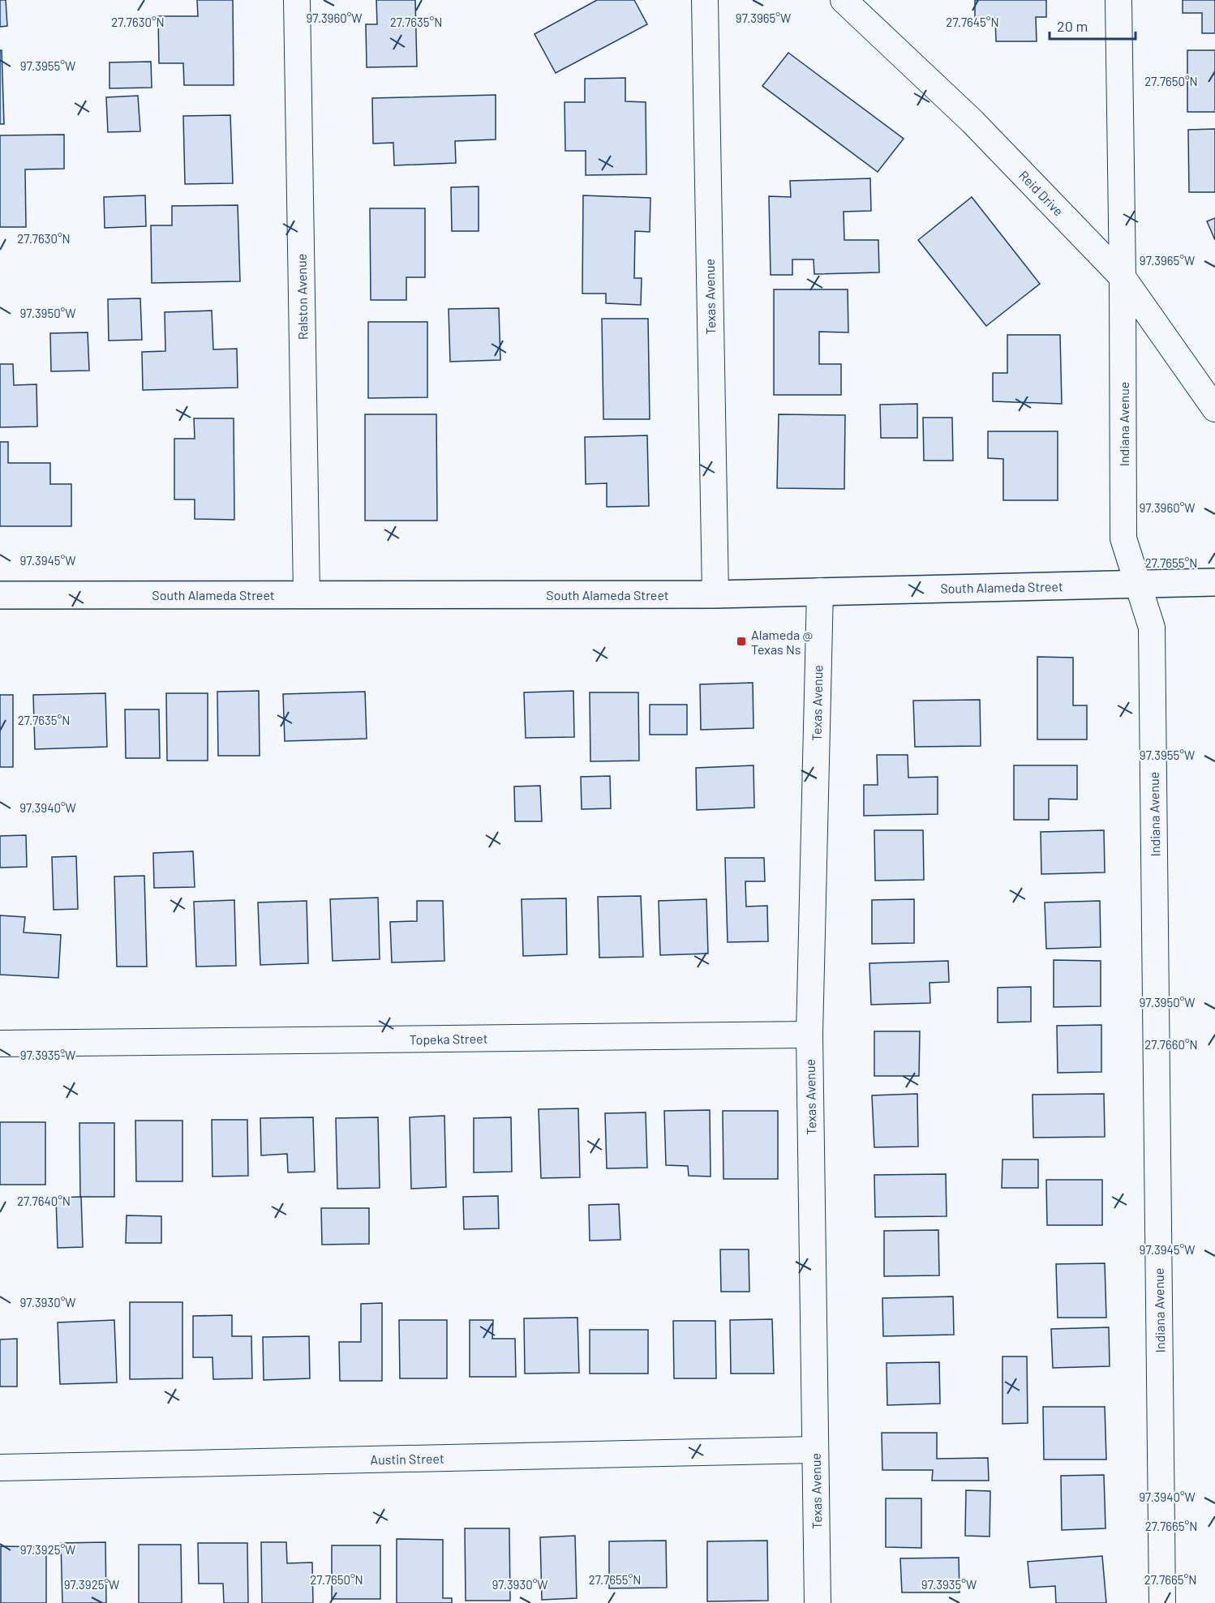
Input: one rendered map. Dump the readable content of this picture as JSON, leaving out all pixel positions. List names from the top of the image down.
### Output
{
  "streets": {
    "main road": ["South Alameda Street"],
    "street": [
      "Reid Drive",
      "Ralston Avenue",
      "Texas Avenue",
      "Indiana Avenue",
      "Topeka Street",
      "Austin Street"
    ]
  },
  "crossings": [
    ["Reid Drive", "Indiana Avenue"],
    ["Ralston Avenue", "South Alameda Street"],
    ["Texas Avenue", "South Alameda Street"],
    ["Texas Avenue", "Topeka Street"],
    ["Texas Avenue", "Austin Street"],
    ["Indiana Avenue", "South Alameda Street"]
  ],
  "places": {
    "transit": ["Alameda @ Texas Ns"]
  },
  "scale_bar": "20 m",
  "coordinates": [
    "97.3965°W",
    "97.3960°W",
    "27.7630°N",
    "27.7635°N",
    "27.7645°N",
    "97.3955°W",
    "27.7650°N",
    "97.3950°W",
    "97.3945°W",
    "27.7655°N",
    "97.3940°W",
    "27.7660°N",
    "97.3935°W",
    "27.7640°N",
    "97.3930°W",
    "27.7665°N",
    "97.3925°W"
  ]
}
